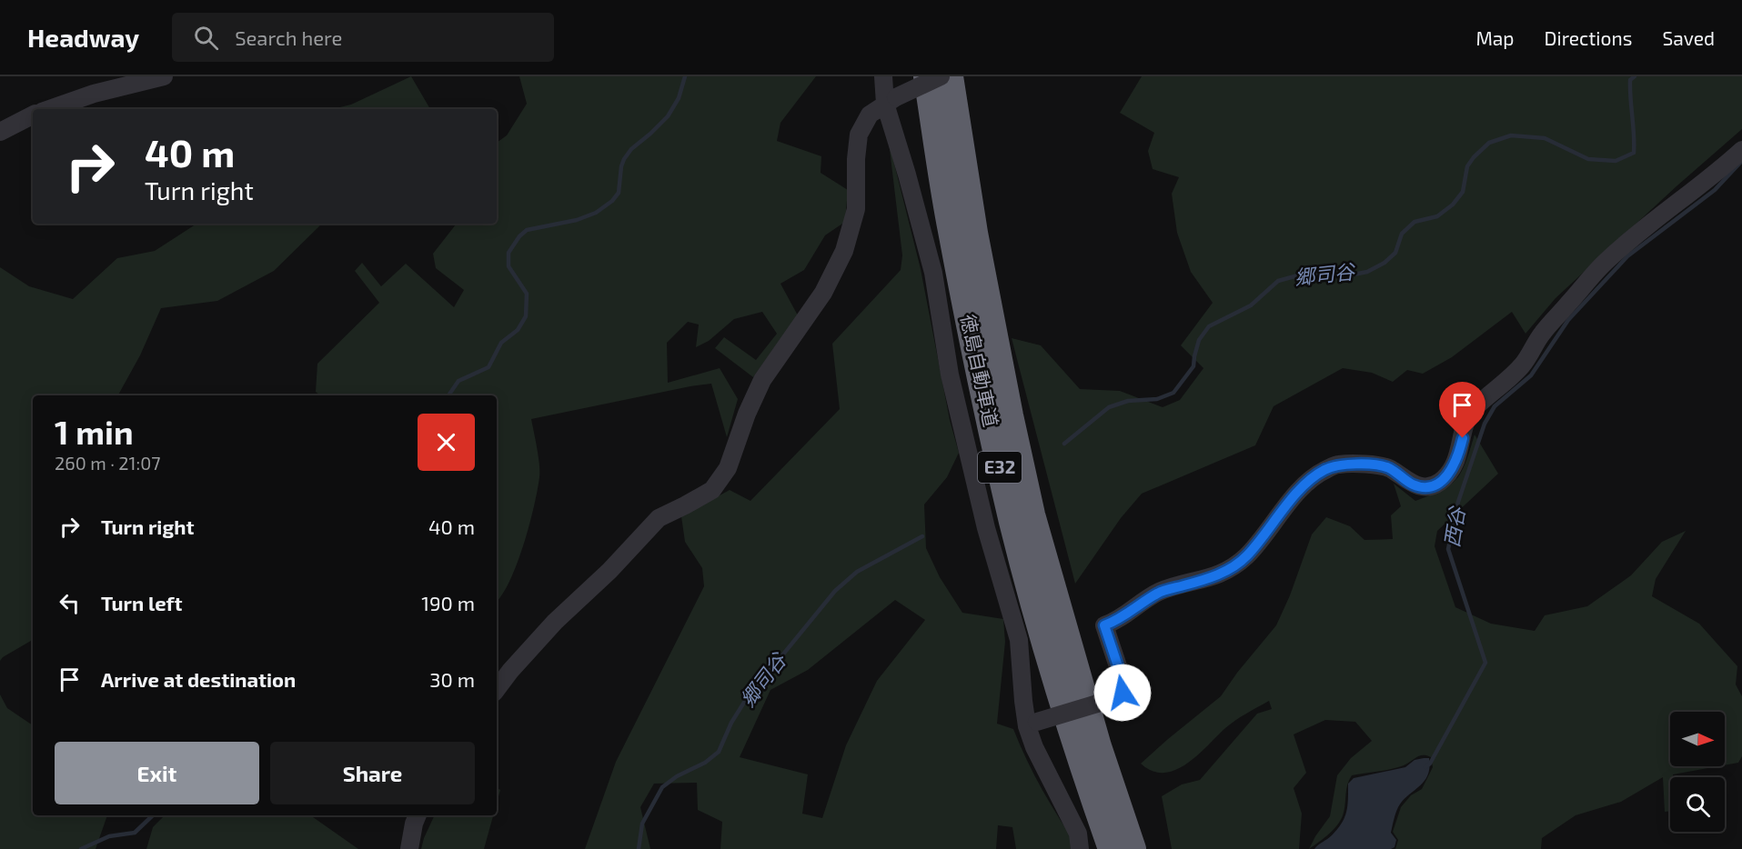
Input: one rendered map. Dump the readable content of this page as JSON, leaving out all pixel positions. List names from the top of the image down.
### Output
{
  "streets": {
    "highway": ["徳島自動車道", "E32"]
  },
  "water": ["郷司谷", "西谷"],
  "north": "right",
  "page": {
    "header": "Headway",
    "search": "Search here",
    "nav": ["Map", "Directions", "Saved"],
    "turn": ["40 m", "Turn right"],
    "heading": ["1 min", "260 m · 21:07"],
    "list": [
      {
        "name": "Turn right",
        "value": "40 m"
      },
      {
        "name": "Turn left",
        "value": "190 m"
      },
      {
        "name": "Arrive at destination",
        "value": "30 m"
      }
    ],
    "buttons": ["Exit", "Share"]
  }
}
